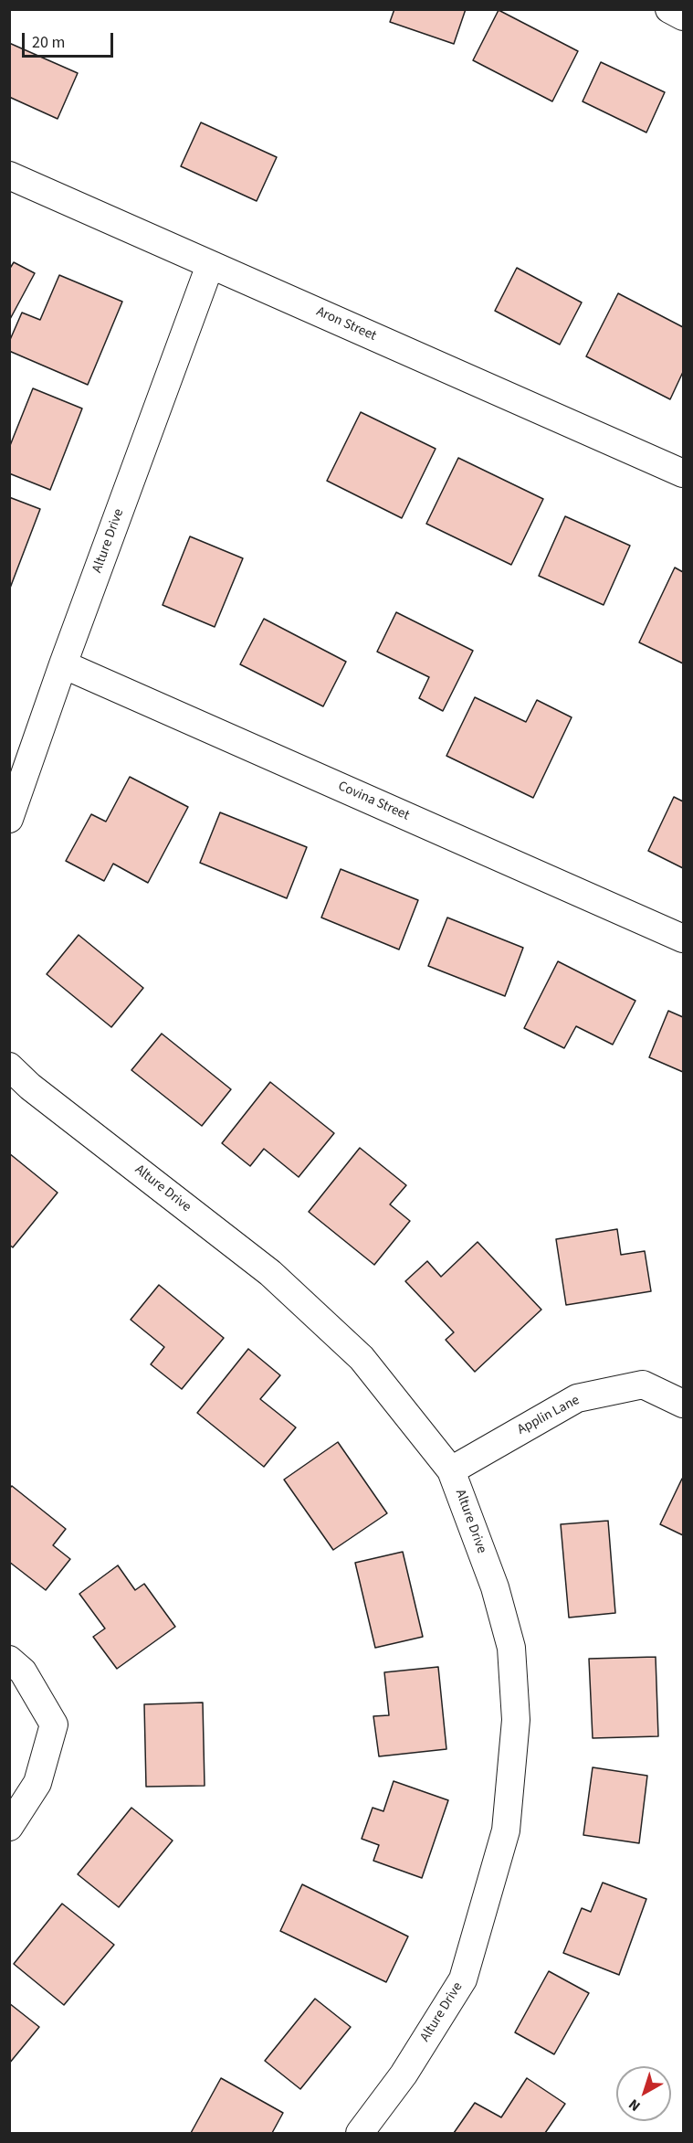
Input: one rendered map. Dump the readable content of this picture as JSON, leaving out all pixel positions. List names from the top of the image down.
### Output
{
  "streets": {
    "street": [
      "Aron Street",
      "Alture Drive",
      "Covina Street",
      "Applin Lane"
    ]
  },
  "crossings": [
    ["Aron Street", "Alture Drive"],
    ["Alture Drive", "Covina Street"],
    ["Alture Drive", "Applin Lane"]
  ],
  "scale_bar": "20 m",
  "north": "bottom left"
}
